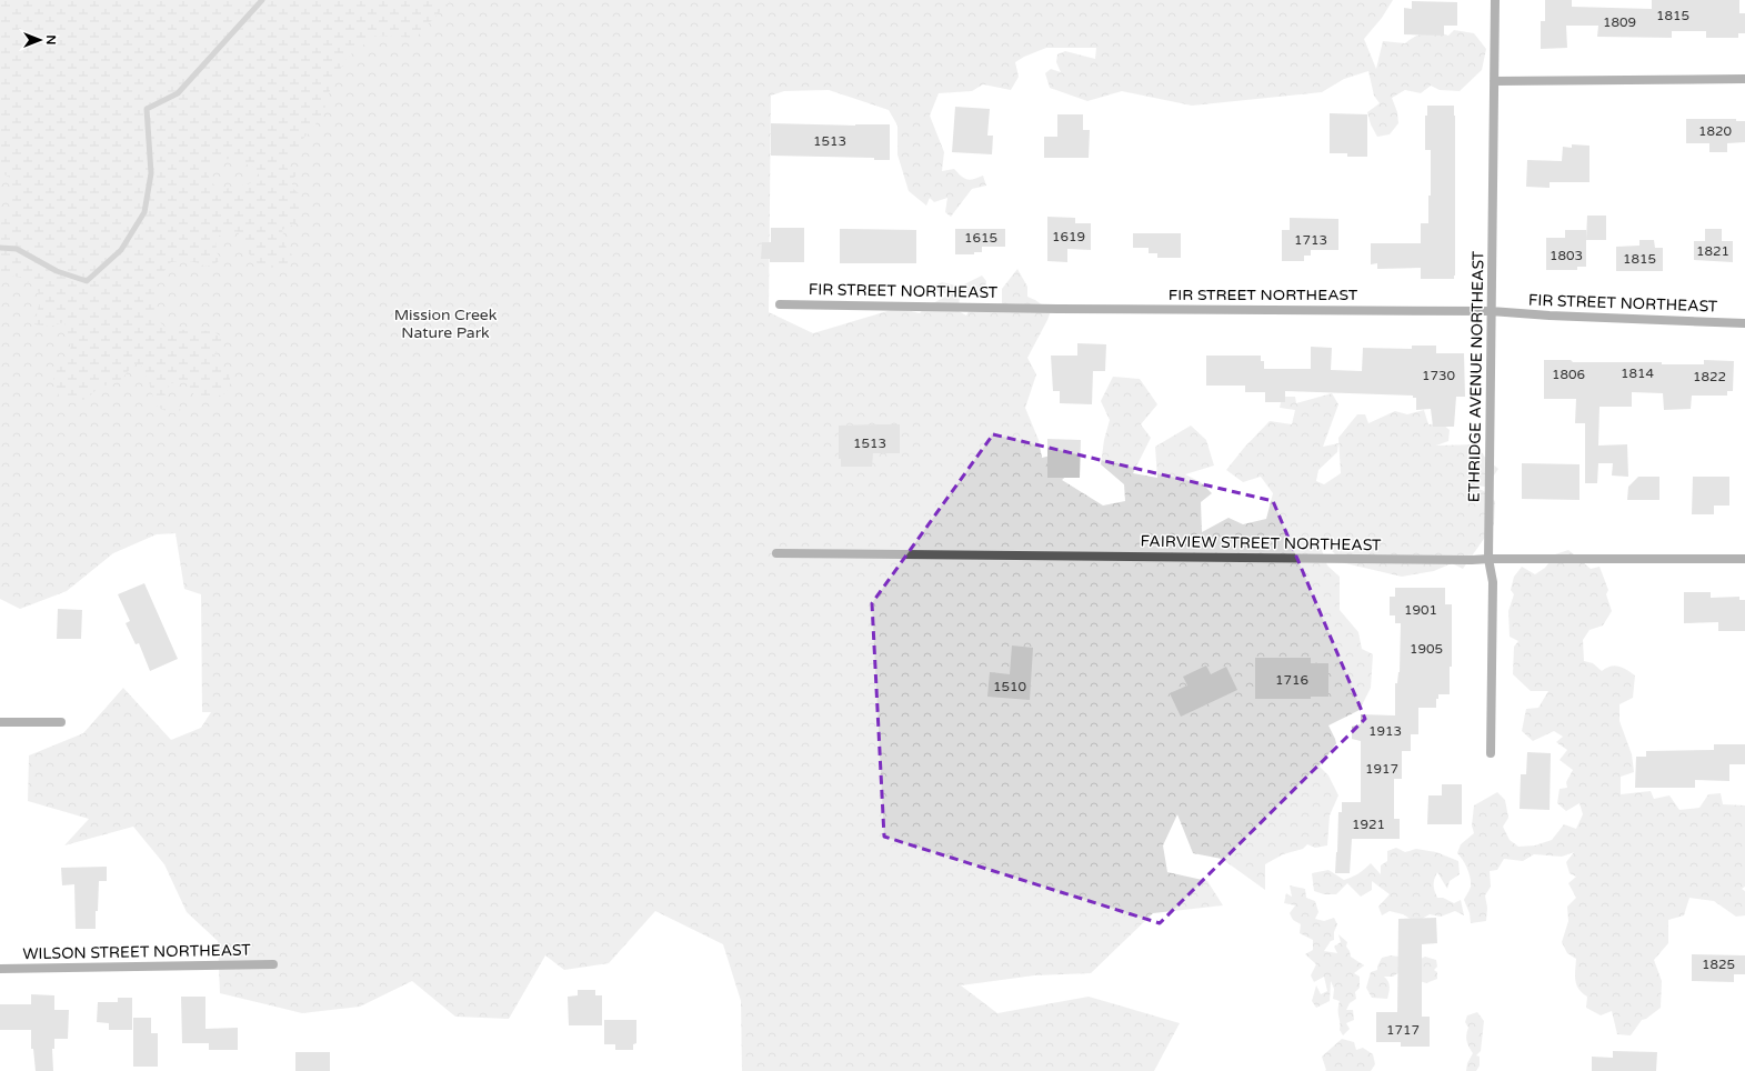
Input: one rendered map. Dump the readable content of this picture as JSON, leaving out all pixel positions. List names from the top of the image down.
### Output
{
  "streets": {
    "street": [
      "FIR STREET NORTHEAST",
      "ETHRIDGE AVENUE NORTHEAST",
      "FAIRVIEW STREET NORTHEAST",
      "WILSON STREET NORTHEAST"
    ]
  },
  "crossings": [
    ["FIR STREET NORTHEAST", "ETHRIDGE AVENUE NORTHEAST"],
    ["ETHRIDGE AVENUE NORTHEAST", "FAIRVIEW STREET NORTHEAST"]
  ],
  "parks": ["Mission Creek Nature Park"],
  "house_numbers": [
    "1815",
    "1809",
    "1820",
    "1513",
    "1619",
    "1615",
    "1713",
    "1821",
    "1803",
    "1815",
    "1814",
    "1806",
    "1730",
    "1822",
    "1513",
    "1901",
    "1905",
    "1716",
    "1510",
    "1913",
    "1917",
    "1921",
    "1825",
    "1717"
  ],
  "north": "right"
}
